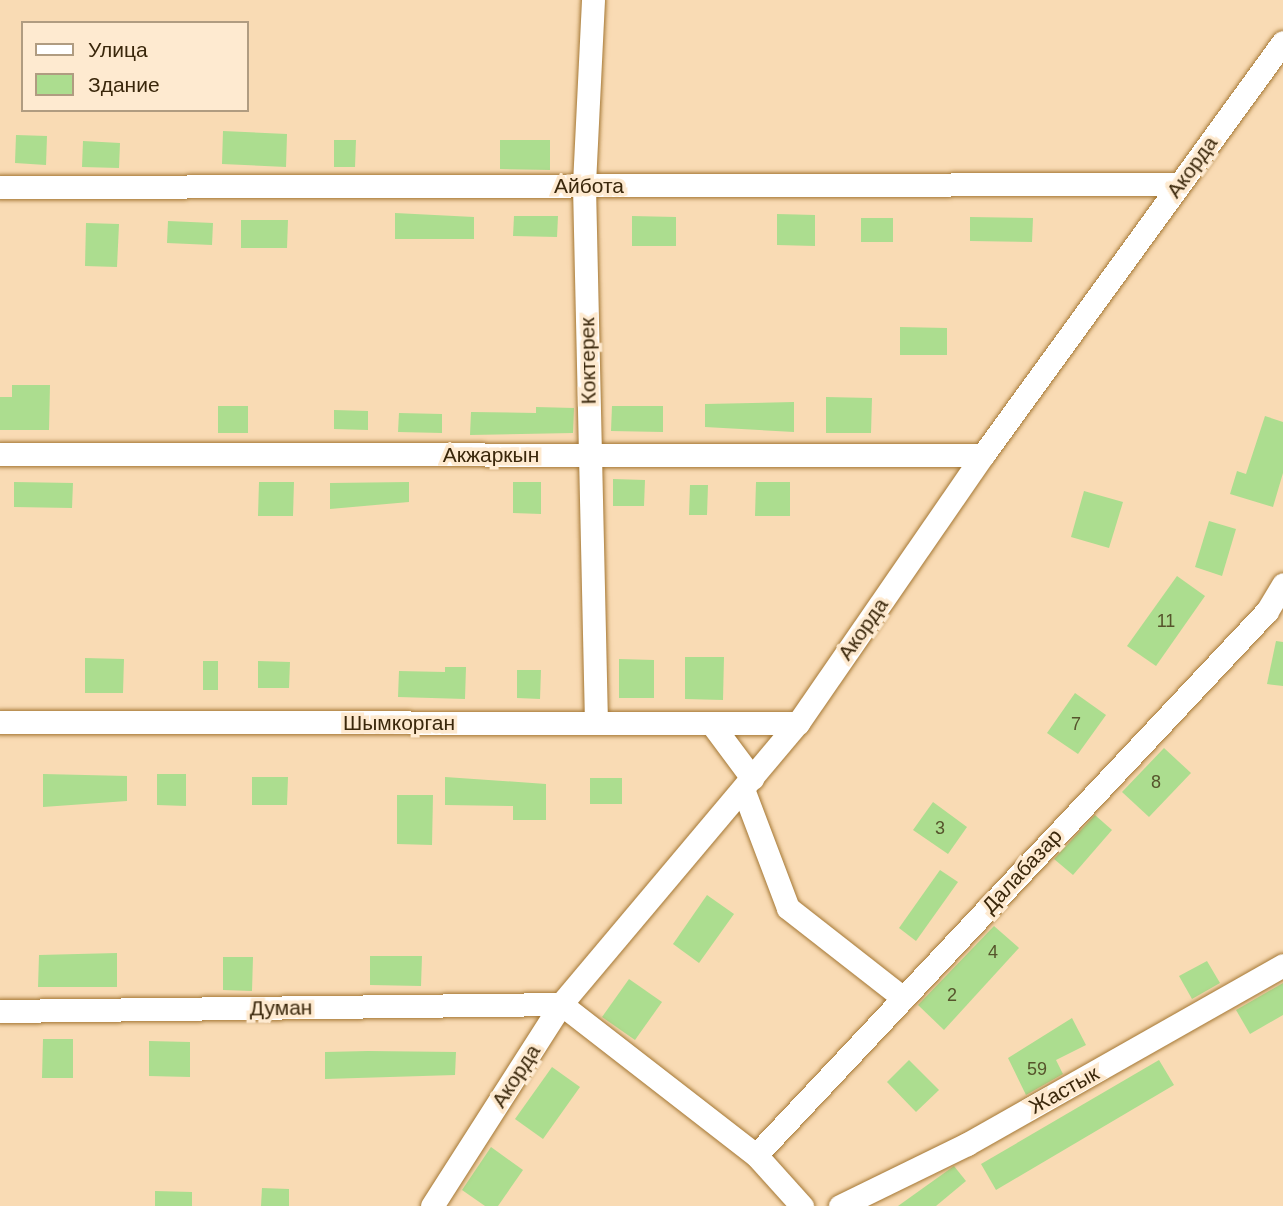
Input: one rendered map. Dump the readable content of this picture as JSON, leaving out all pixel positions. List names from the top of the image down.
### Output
{
  "streets": {
    "street": [
      "Акорда",
      "Айбота",
      "Коктерек",
      "Акжаркын",
      "Шымкорган",
      "Далабазар",
      "Думан",
      "Жастык"
    ]
  },
  "crossings": [
    ["Акорда", "Айбота"],
    ["Акорда", "Акжаркын"],
    ["Акорда", "Шымкорган"],
    ["Акорда", "Думан"],
    ["Айбота", "Коктерек"],
    ["Коктерек", "Акжаркын"],
    ["Коктерек", "Шымкорган"]
  ],
  "house_numbers": [
    "11",
    "7",
    "8",
    "3",
    "4",
    "2",
    "59"
  ],
  "legend": ["Улица", "Здание"]
}
